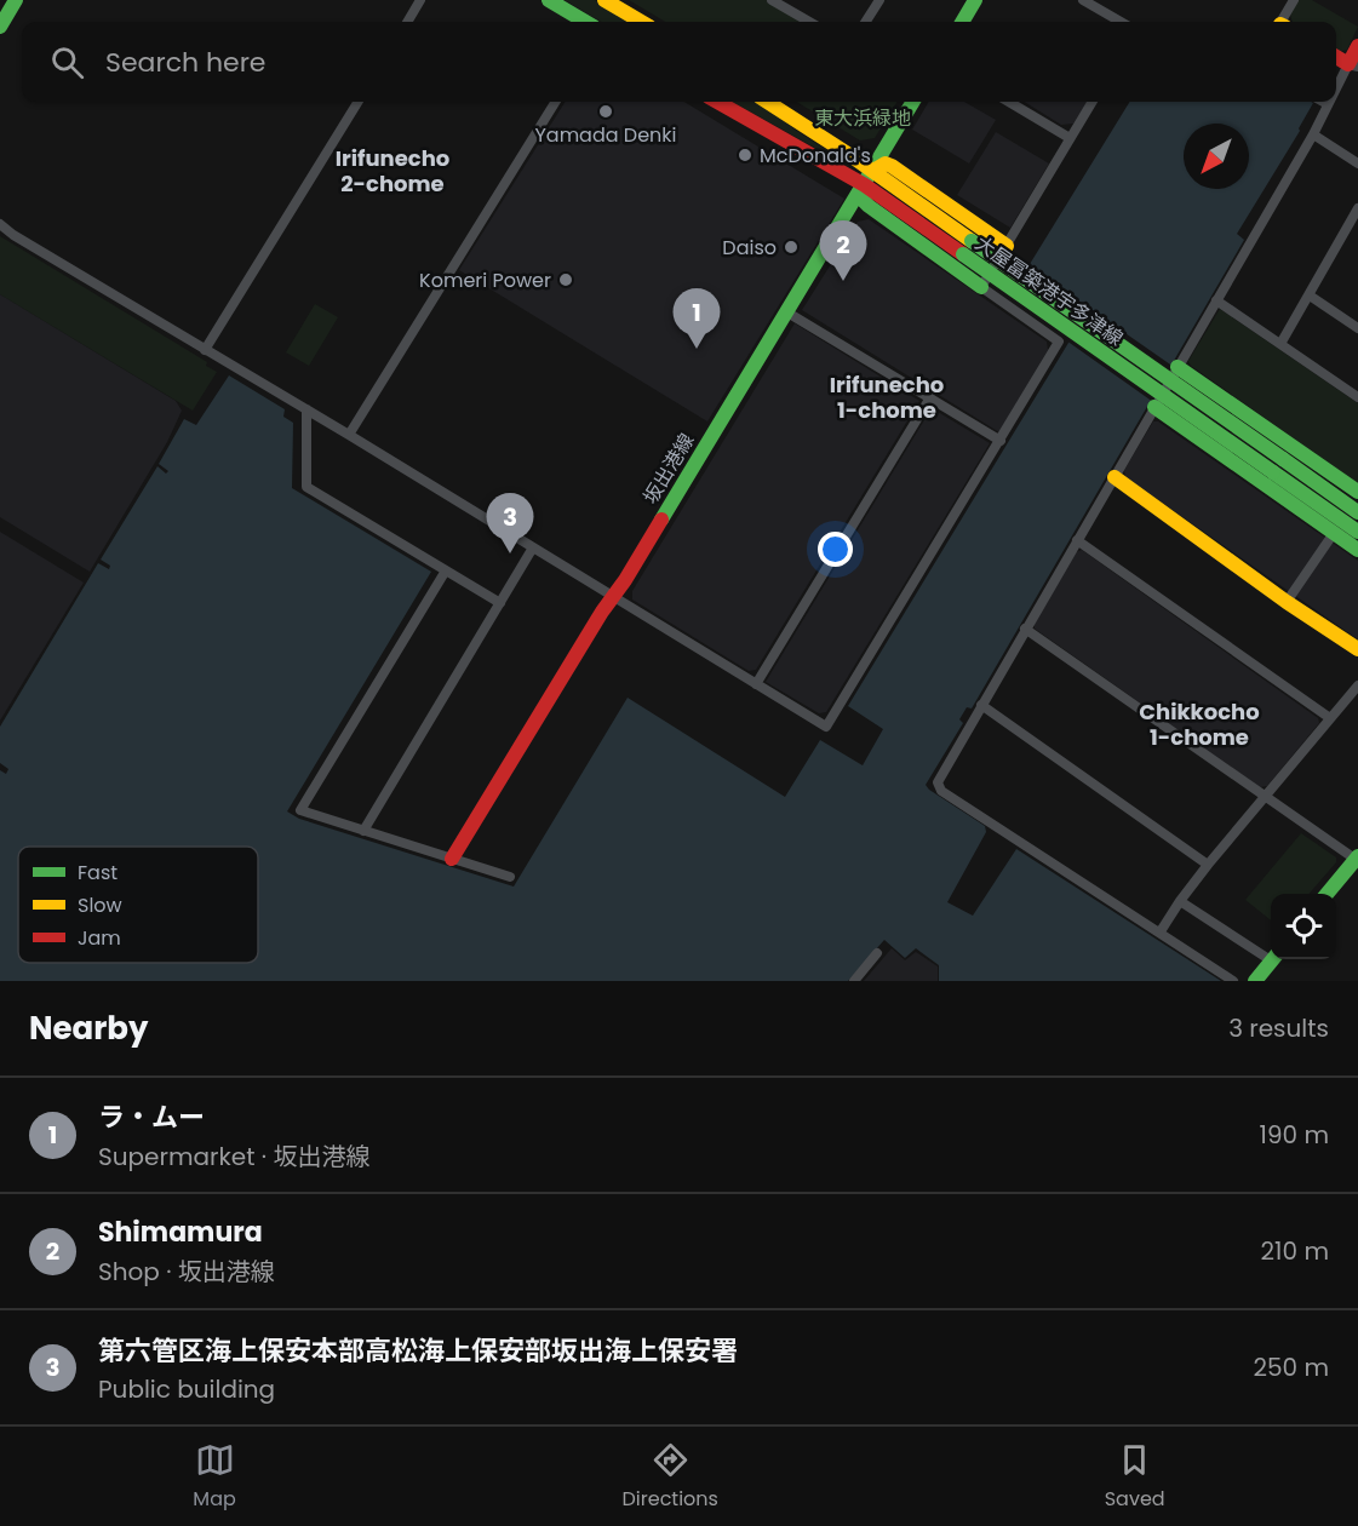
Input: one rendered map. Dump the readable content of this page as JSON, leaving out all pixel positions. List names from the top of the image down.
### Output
{
  "streets": {
    "main road": ["大屋冨築港宇多津線", "坂出港線"]
  },
  "crossings": [
    ["大屋冨築港宇多津線", "坂出港線"]
  ],
  "districts": ["Irifunecho 2-chome", "Irifunecho 1-chome", "Chikkocho 1-chome"],
  "parks": ["東大浜緑地"],
  "places": [
    "Yamada Denki",
    "McDonald's",
    "Daiso",
    "Komeri Power"
  ],
  "legend": ["Fast", "Slow", "Jam"],
  "north": "bottom left",
  "page": {
    "search": "Search here",
    "pins": ["2", "1", "3"],
    "heading": ["Nearby", "3 results"],
    "list": [
      {
        "mark": "1",
        "name": "ラ・ムー",
        "note": "Supermarket · 坂出港線",
        "value": "190 m"
      },
      {
        "mark": "2",
        "name": "Shimamura",
        "note": "Shop · 坂出港線",
        "value": "210 m"
      },
      {
        "mark": "3",
        "name": "第六管区海上保安本部高松海上保安部坂出海上保安署",
        "note": "Public building",
        "value": "250 m"
      }
    ],
    "nav": ["Map", "Directions", "Saved"]
  }
}
